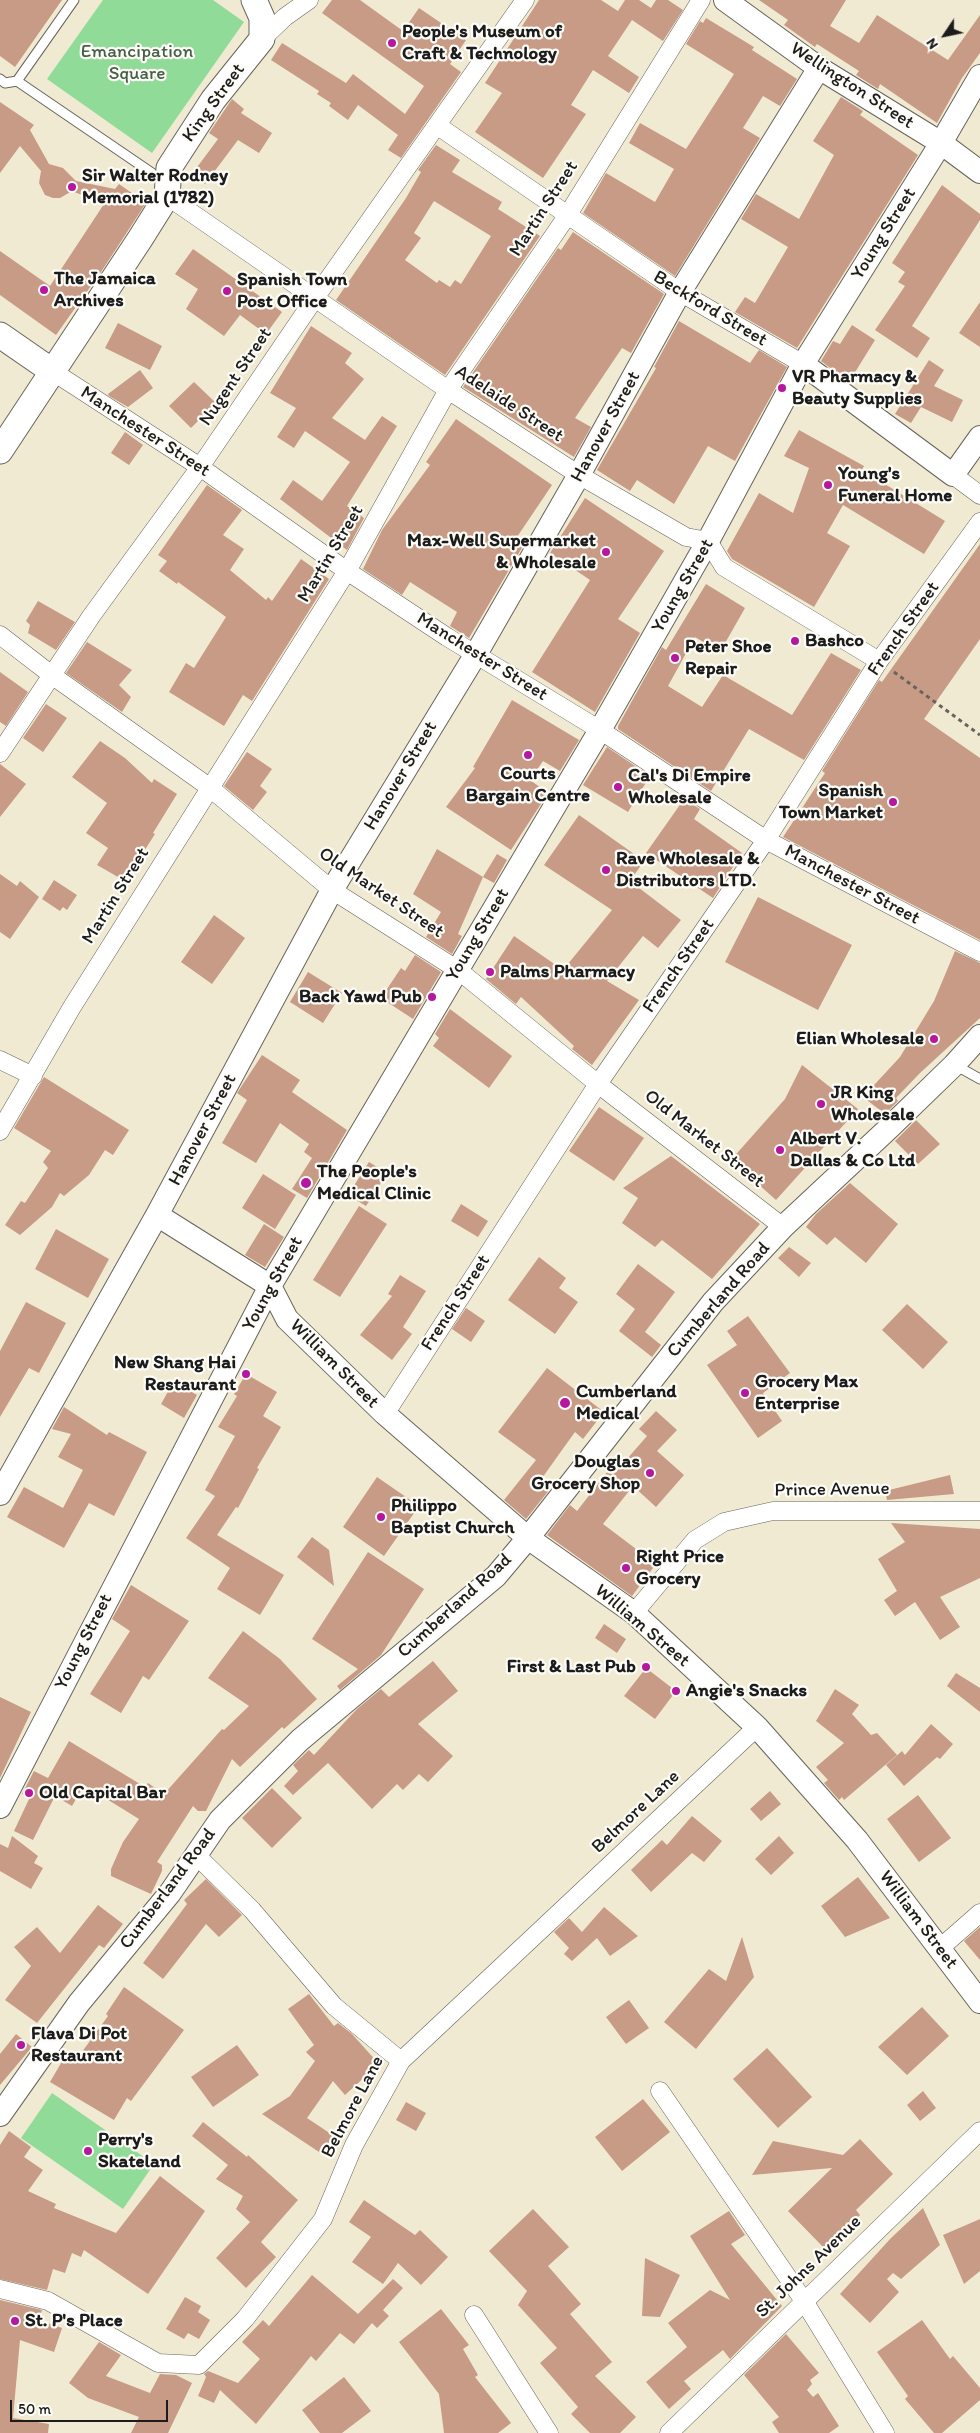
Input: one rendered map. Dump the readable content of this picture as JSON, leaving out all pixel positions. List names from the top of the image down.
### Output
{
  "streets": {
    "main road": ["King Street", "Manchester Street"],
    "street": [
      "Wellington Street",
      "Martin Street",
      "Young Street",
      "Beckford Street",
      "Nugent Street",
      "Adelaide Street",
      "Hanover Street",
      "French Street",
      "Old Market Street",
      "Cumberland Road",
      "William Street",
      "Prince Avenue",
      "Belmore Lane",
      "St. Johns Avenue"
    ]
  },
  "crossings": [
    ["Wellington Street", "Young Street"],
    ["Wellington Street", "Hanover Street"],
    ["King Street", "Adelaide Street"],
    ["King Street", "Manchester Street"],
    ["Martin Street", "Beckford Street"],
    ["Martin Street", "Adelaide Street"],
    ["Martin Street", "Manchester Street"],
    ["Martin Street", "Old Market Street"],
    ["Young Street", "Beckford Street"],
    ["Young Street", "Adelaide Street"],
    ["Young Street", "Manchester Street"],
    ["Young Street", "Old Market Street"],
    ["Young Street", "William Street"],
    ["Beckford Street", "Nugent Street"],
    ["Beckford Street", "Hanover Street"],
    ["Nugent Street", "Adelaide Street"],
    ["Nugent Street", "Manchester Street"],
    ["Nugent Street", "Old Market Street"],
    ["Adelaide Street", "Hanover Street"],
    ["Hanover Street", "Manchester Street"],
    ["Hanover Street", "Old Market Street"],
    ["Manchester Street", "French Street"],
    ["French Street", "Old Market Street"],
    ["French Street", "William Street"],
    ["Old Market Street", "Cumberland Road"],
    ["Cumberland Road", "William Street"],
    ["William Street", "Prince Avenue"],
    ["William Street", "Belmore Lane"]
  ],
  "parks": ["Emancipation Square"],
  "places": [
    "People's Museum of Craft & Technology",
    "Sir Walter Rodney Memorial (1782)",
    "The Jamaica Archives",
    "Spanish Town Post Office",
    "VR Pharmacy & Beauty Supplies",
    "Young's Funeral Home",
    "Max-Well Supermarket & Wholesale",
    "Bashco",
    "Peter Shoe Repair",
    "Courts Bargain Centre",
    "Cal's Di Empire Wholesale",
    "Spanish Town Market",
    "Rave Wholesale & Distributors LTD.",
    "Palms Pharmacy",
    "Back Yawd Pub",
    "Elian Wholesale",
    "JR King Wholesale",
    "Albert V. Dallas & Co Ltd",
    "The People's Medical Clinic",
    "New Shang Hai Restaurant",
    "Grocery Max Enterprise",
    "Cumberland Medical",
    "Douglas Grocery Shop",
    "Philippo Baptist Church",
    "Right Price Grocery",
    "First & Last Pub",
    "Angie's Snacks",
    "Old Capital Bar",
    "Flava Di Pot Restaurant",
    "Perry's Skateland",
    "St. P's Place"
  ],
  "scale_bar": "50 m",
  "north": "bottom left"
}
